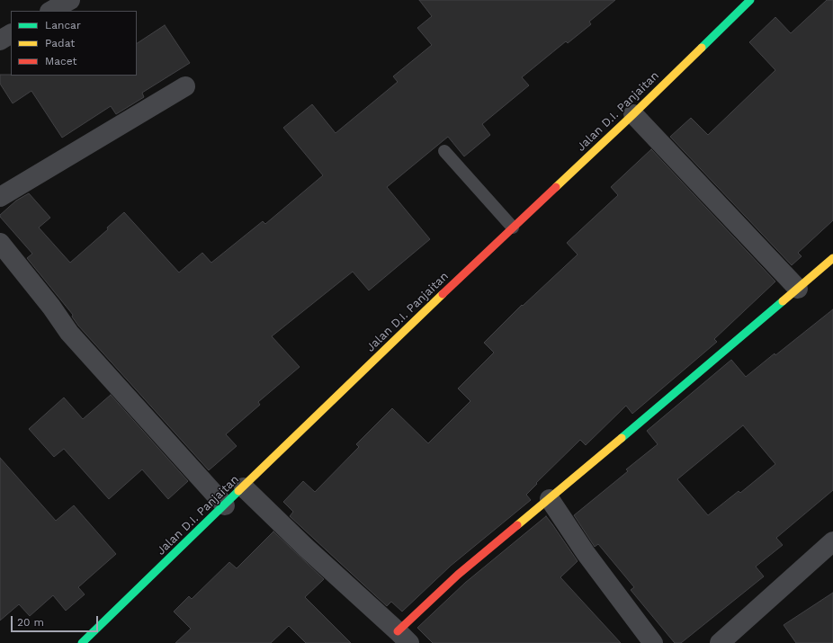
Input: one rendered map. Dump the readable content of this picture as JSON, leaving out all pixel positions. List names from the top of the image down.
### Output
{
  "streets": {
    "main road": ["Jalan D.I. Panjaitan"]
  },
  "legend": ["Lancar", "Padat", "Macet"],
  "scale_bar": "20 m"
}
